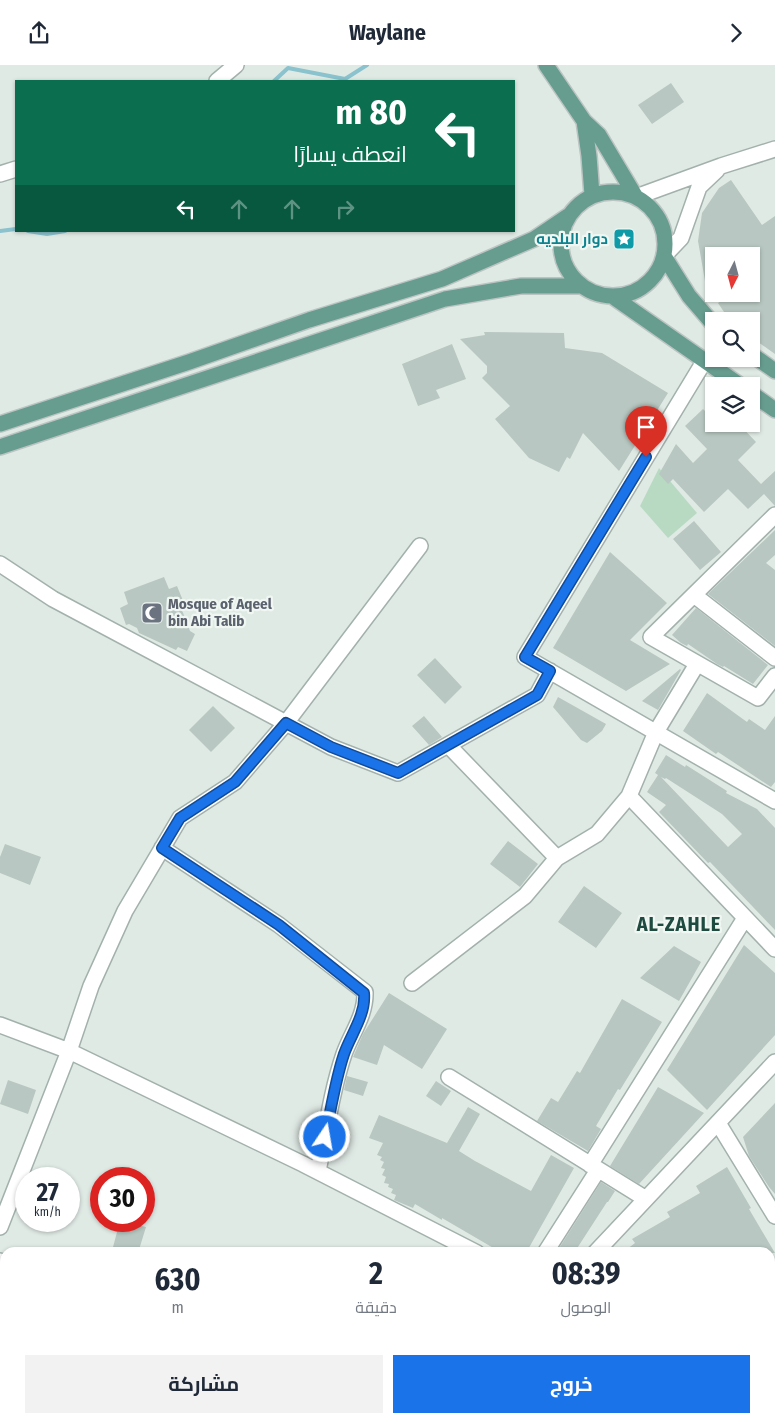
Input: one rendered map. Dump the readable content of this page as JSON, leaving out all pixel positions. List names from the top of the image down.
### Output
{
  "districts": ["AL-ZAHLE"],
  "places": {
    "place": ["دوار البلديه"],
    "mosque": ["Mosque of Aqeel bin Abi Talib"]
  },
  "north": "bottom",
  "page": {
    "header": "Waylane",
    "turn": ["80 m", "انعطف يسارًا"],
    "speed": "27 km/h",
    "limit": "30",
    "eta": [
      "08:39",
      "الوصول",
      "2",
      "دقيقة",
      "630",
      "m"
    ],
    "buttons": ["خروج", "مشاركة"]
  }
}
